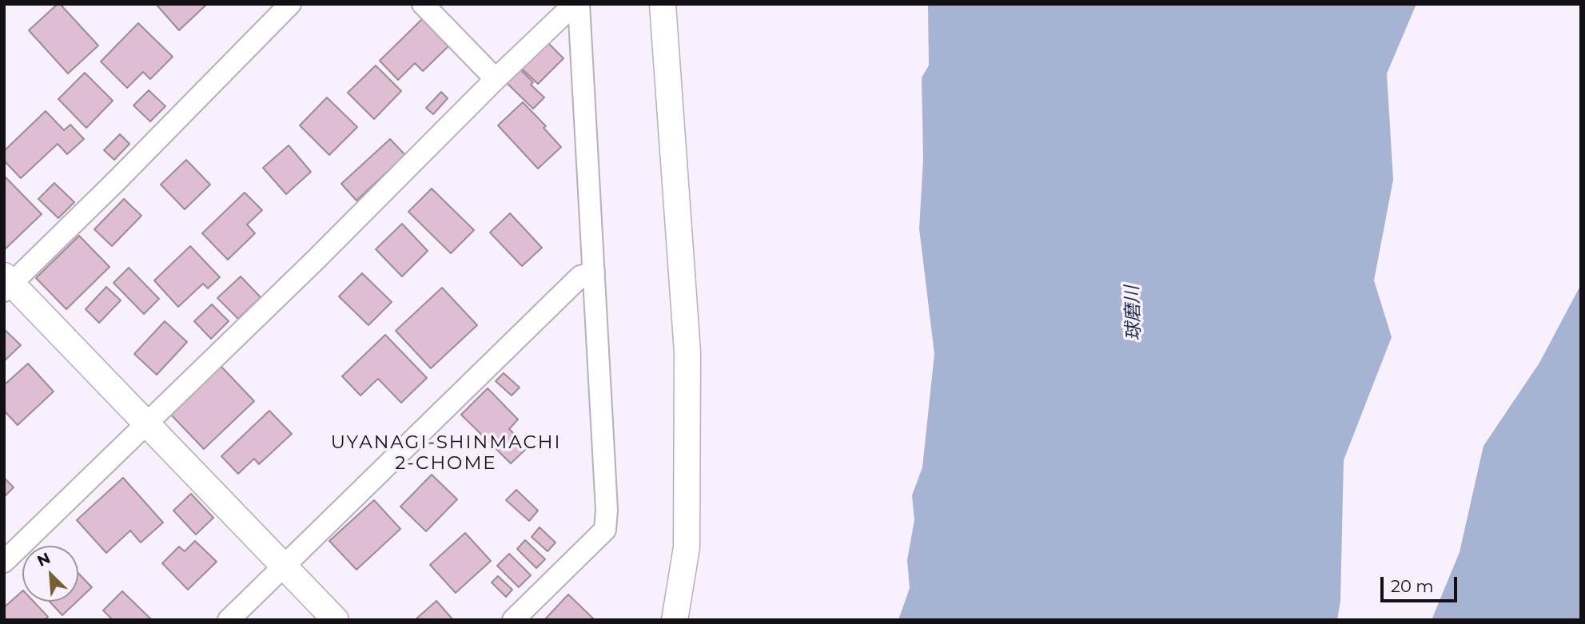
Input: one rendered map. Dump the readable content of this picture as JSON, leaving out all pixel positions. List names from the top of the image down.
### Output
{
  "districts": ["UYANAGI-SHINMACHI 2-CHOME"],
  "water": ["球磨川"],
  "scale_bar": "20 m",
  "north": "top left"
}
